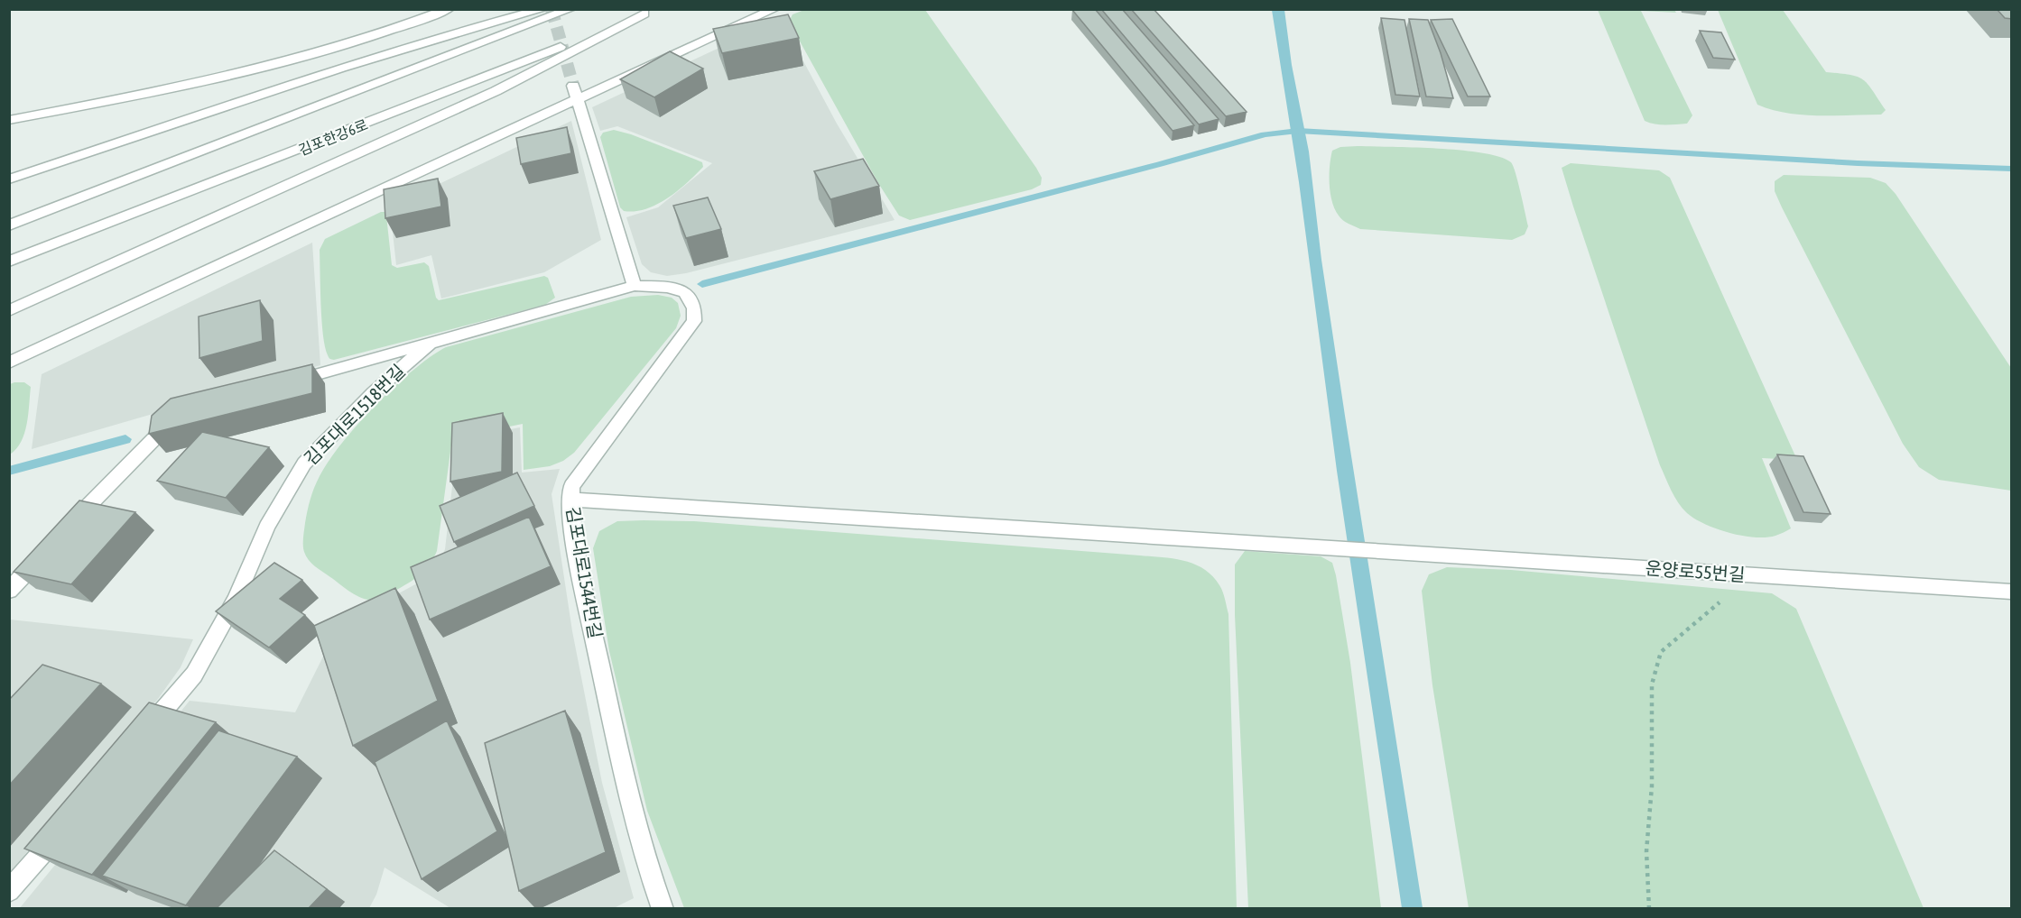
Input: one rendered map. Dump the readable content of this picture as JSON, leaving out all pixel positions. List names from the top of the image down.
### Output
{
  "streets": {
    "street": [
      "김포한강6로",
      "김포대로1518번길",
      "운양로55번길",
      "김포대로1544번길"
    ]
  },
  "crossings": [
    ["김포대로1518번길", "김포대로1544번길"],
    ["운양로55번길", "김포대로1544번길"]
  ]
}
